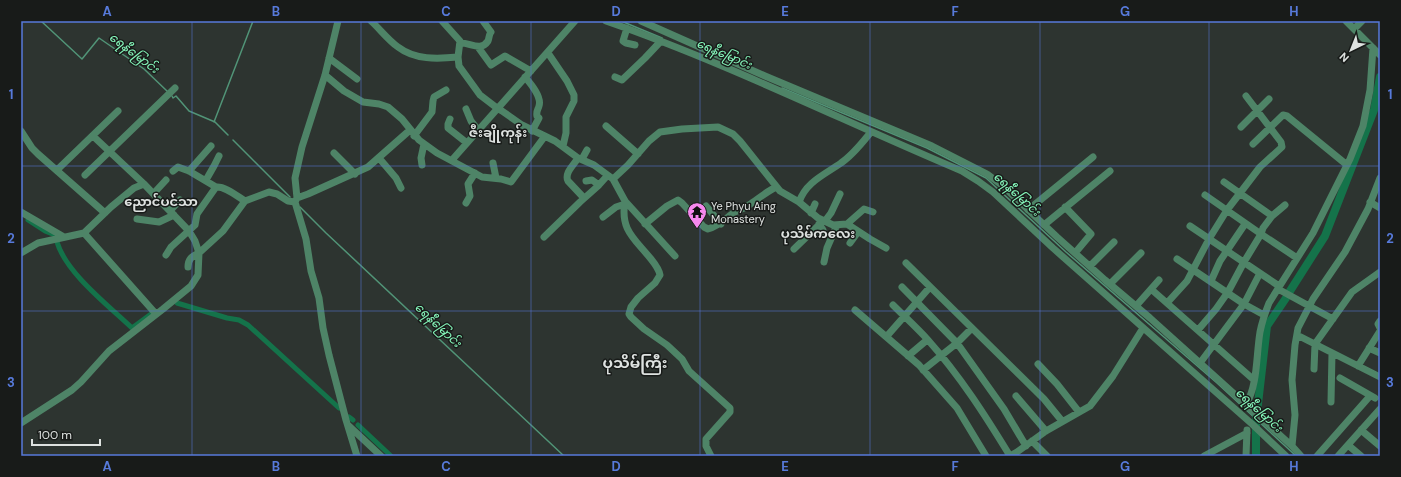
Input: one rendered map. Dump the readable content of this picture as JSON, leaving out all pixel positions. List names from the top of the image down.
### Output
{
  "districts": [
    "ဇီးချိုကုန်း",
    "ညောင်ပင်သာ",
    "ပုသိမ်ကလေး",
    "ပုသိမ်ကြီး"
  ],
  "water": ["ရေနီမြောင်း"],
  "places": {
    "temple": ["Ye Phyu Aing Monastery"]
  },
  "scale_bar": "100 m",
  "north": "bottom left",
  "grid": {
    "columns": [
      "A",
      "B",
      "C",
      "D",
      "E",
      "F",
      "G",
      "H"
    ],
    "rows": ["1", "2", "3"]
  }
}
